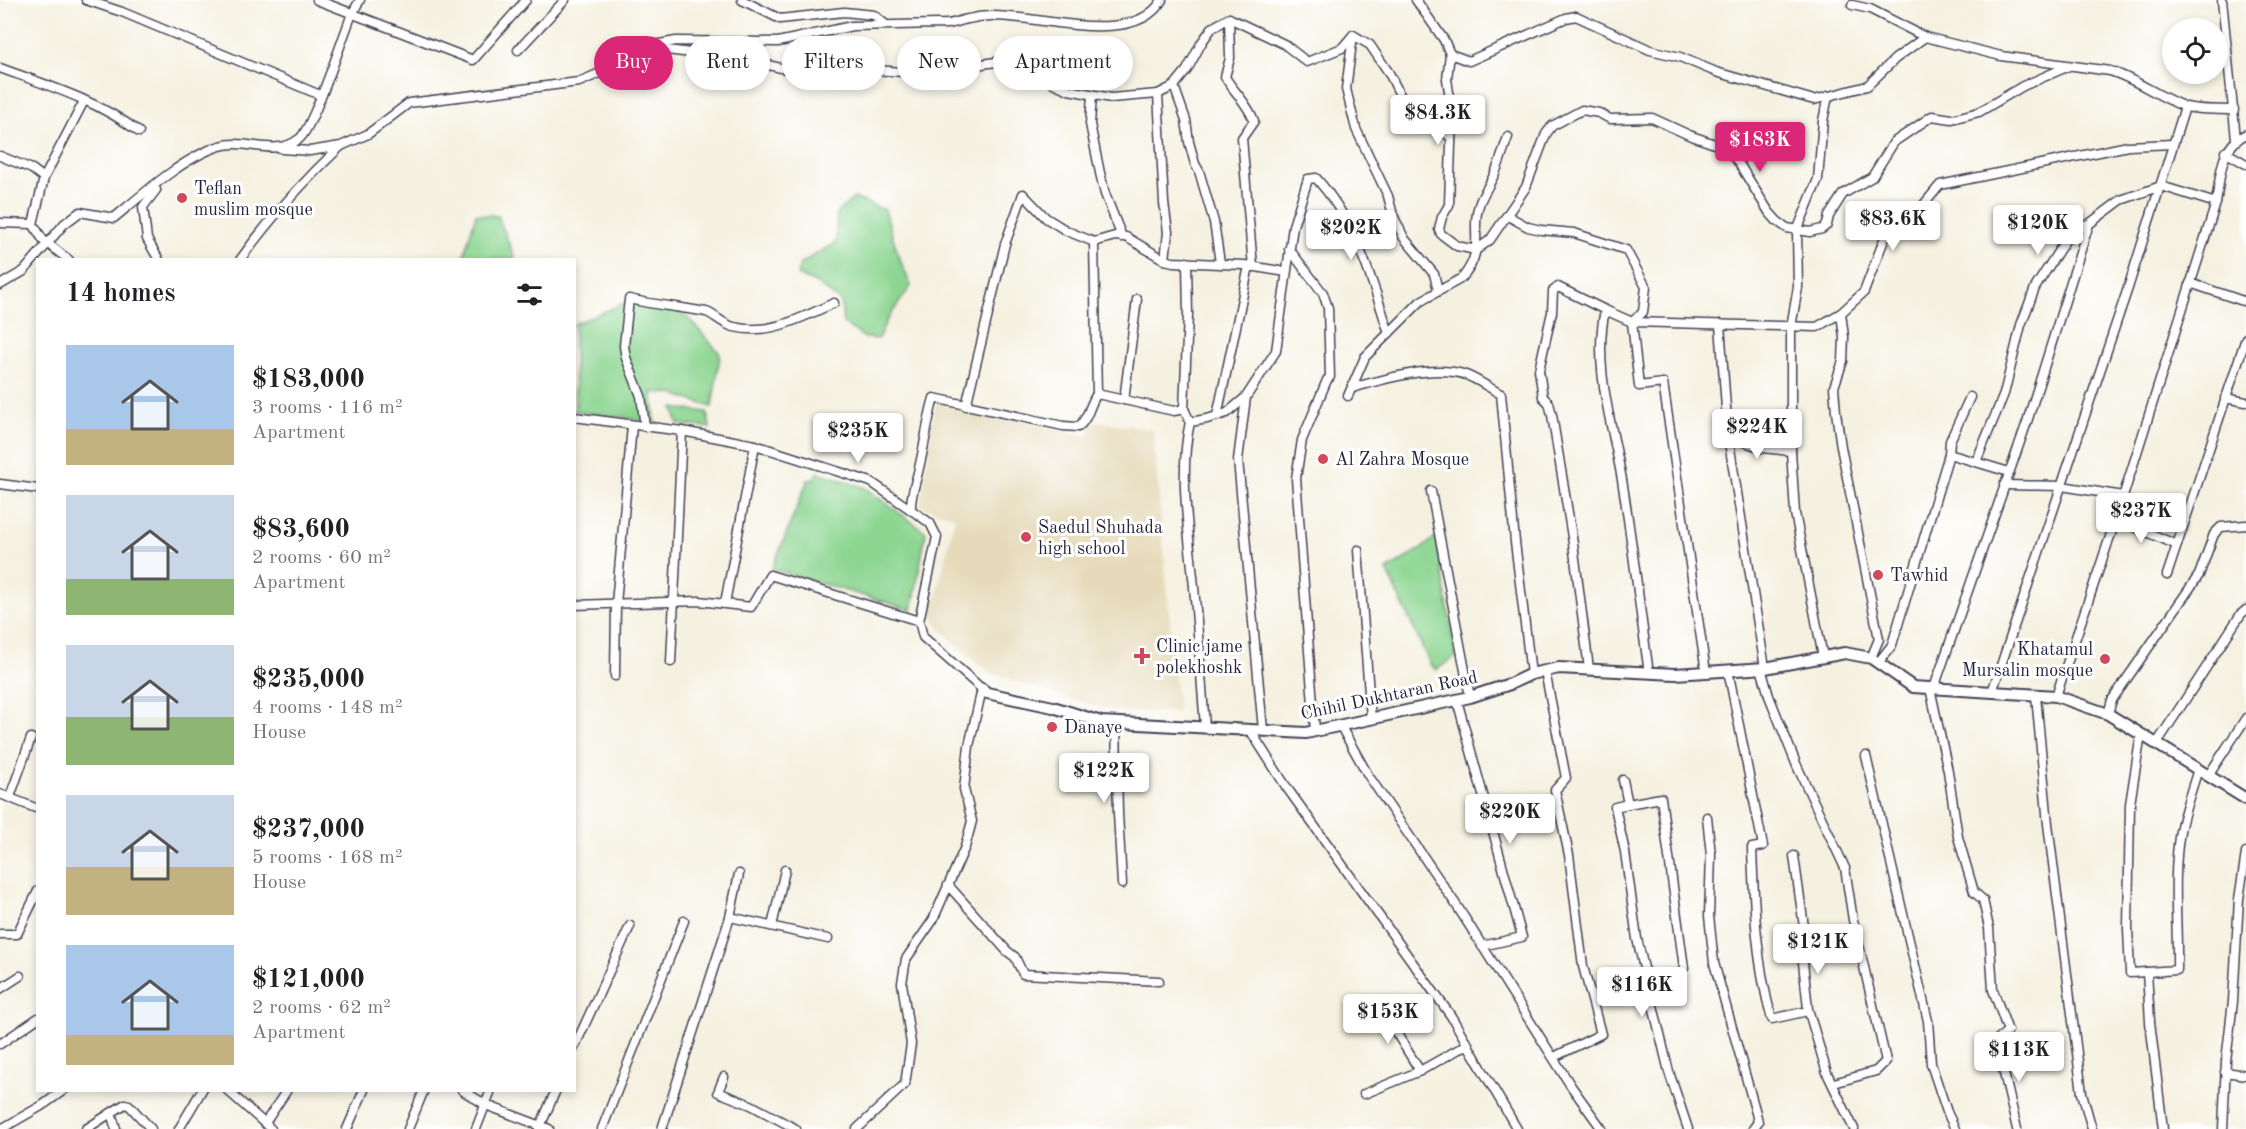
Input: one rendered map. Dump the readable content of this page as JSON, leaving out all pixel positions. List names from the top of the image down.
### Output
{
  "streets": {
    "street": ["Chihil Dukhtaran Road"]
  },
  "places": {
    "other": [
      "Teflan muslim mosque",
      "Al Zahra Mosque",
      "Saedul Shuhada high school",
      "Tawhid",
      "Khatamul Mursalin mosque",
      "Danaye"
    ],
    "health": ["Clinic jame polekhoshk"]
  },
  "page": {
    "chip": [
      "Buy",
      "Rent",
      "Filters",
      "New",
      "Apartment"
    ],
    "price": [
      "$84.3K",
      "$183K",
      "$83.6K",
      "$120K",
      "$202K",
      "$224K",
      "$235K",
      "$237K",
      "$122K",
      "$220K",
      "$121K",
      "$116K",
      "$153K",
      "$113K"
    ],
    "heading": "14 homes",
    "list": [
      {
        "name": "$183,000",
        "note": "3 rooms · 116 m² · Apartment"
      },
      {
        "name": "$83,600",
        "note": "2 rooms · 60 m² · Apartment"
      },
      {
        "name": "$235,000",
        "note": "4 rooms · 148 m² · House"
      },
      {
        "name": "$237,000",
        "note": "5 rooms · 168 m² · House"
      },
      {
        "name": "$121,000",
        "note": "2 rooms · 62 m² · Apartment"
      }
    ]
  }
}
